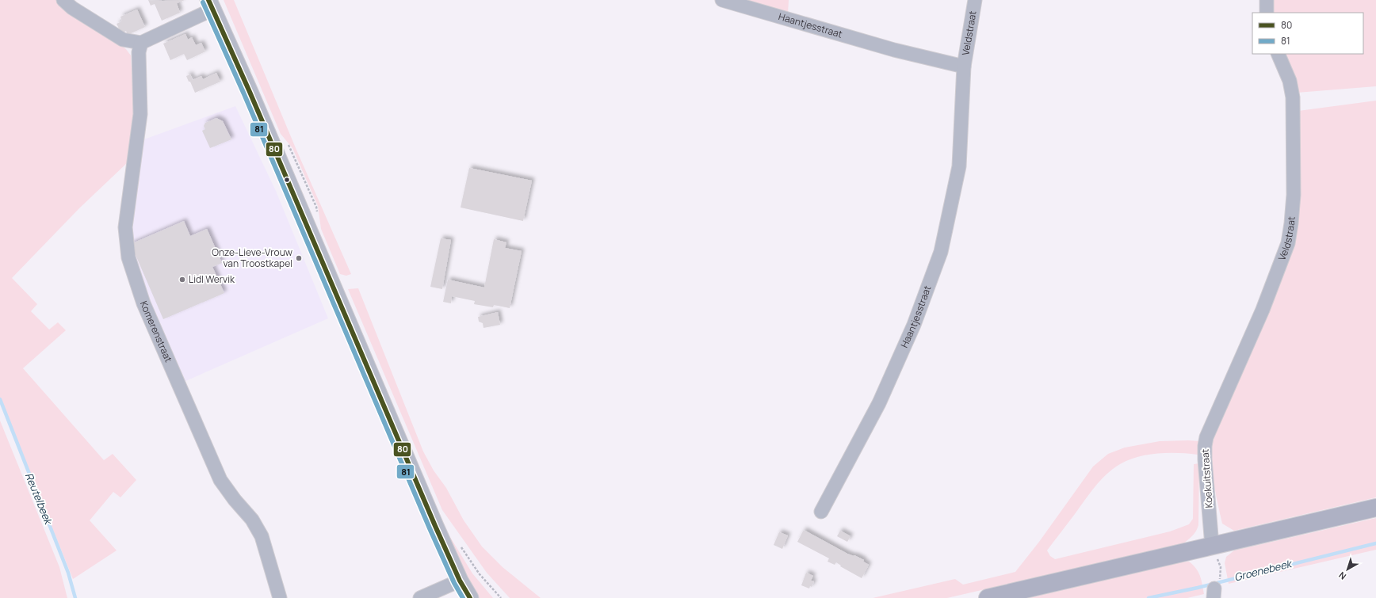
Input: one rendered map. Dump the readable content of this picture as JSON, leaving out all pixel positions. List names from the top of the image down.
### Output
{
  "streets": {
    "street": [
      "Haantjesstraat",
      "Veldstraat",
      "Komerenstraat",
      "Koekuitstraat"
    ]
  },
  "crossings": [
    ["Haantjesstraat", "Veldstraat"],
    ["Veldstraat", "Koekuitstraat"]
  ],
  "water": ["Reutelbeek", "Groenebeek"],
  "places": ["Onze-Lieve-Vrouw van Troostkapel", "Lidl Wervik"],
  "lines": ["transit line 80", "transit line 81"],
  "legend": ["80", "81"],
  "north": "bottom left"
}
